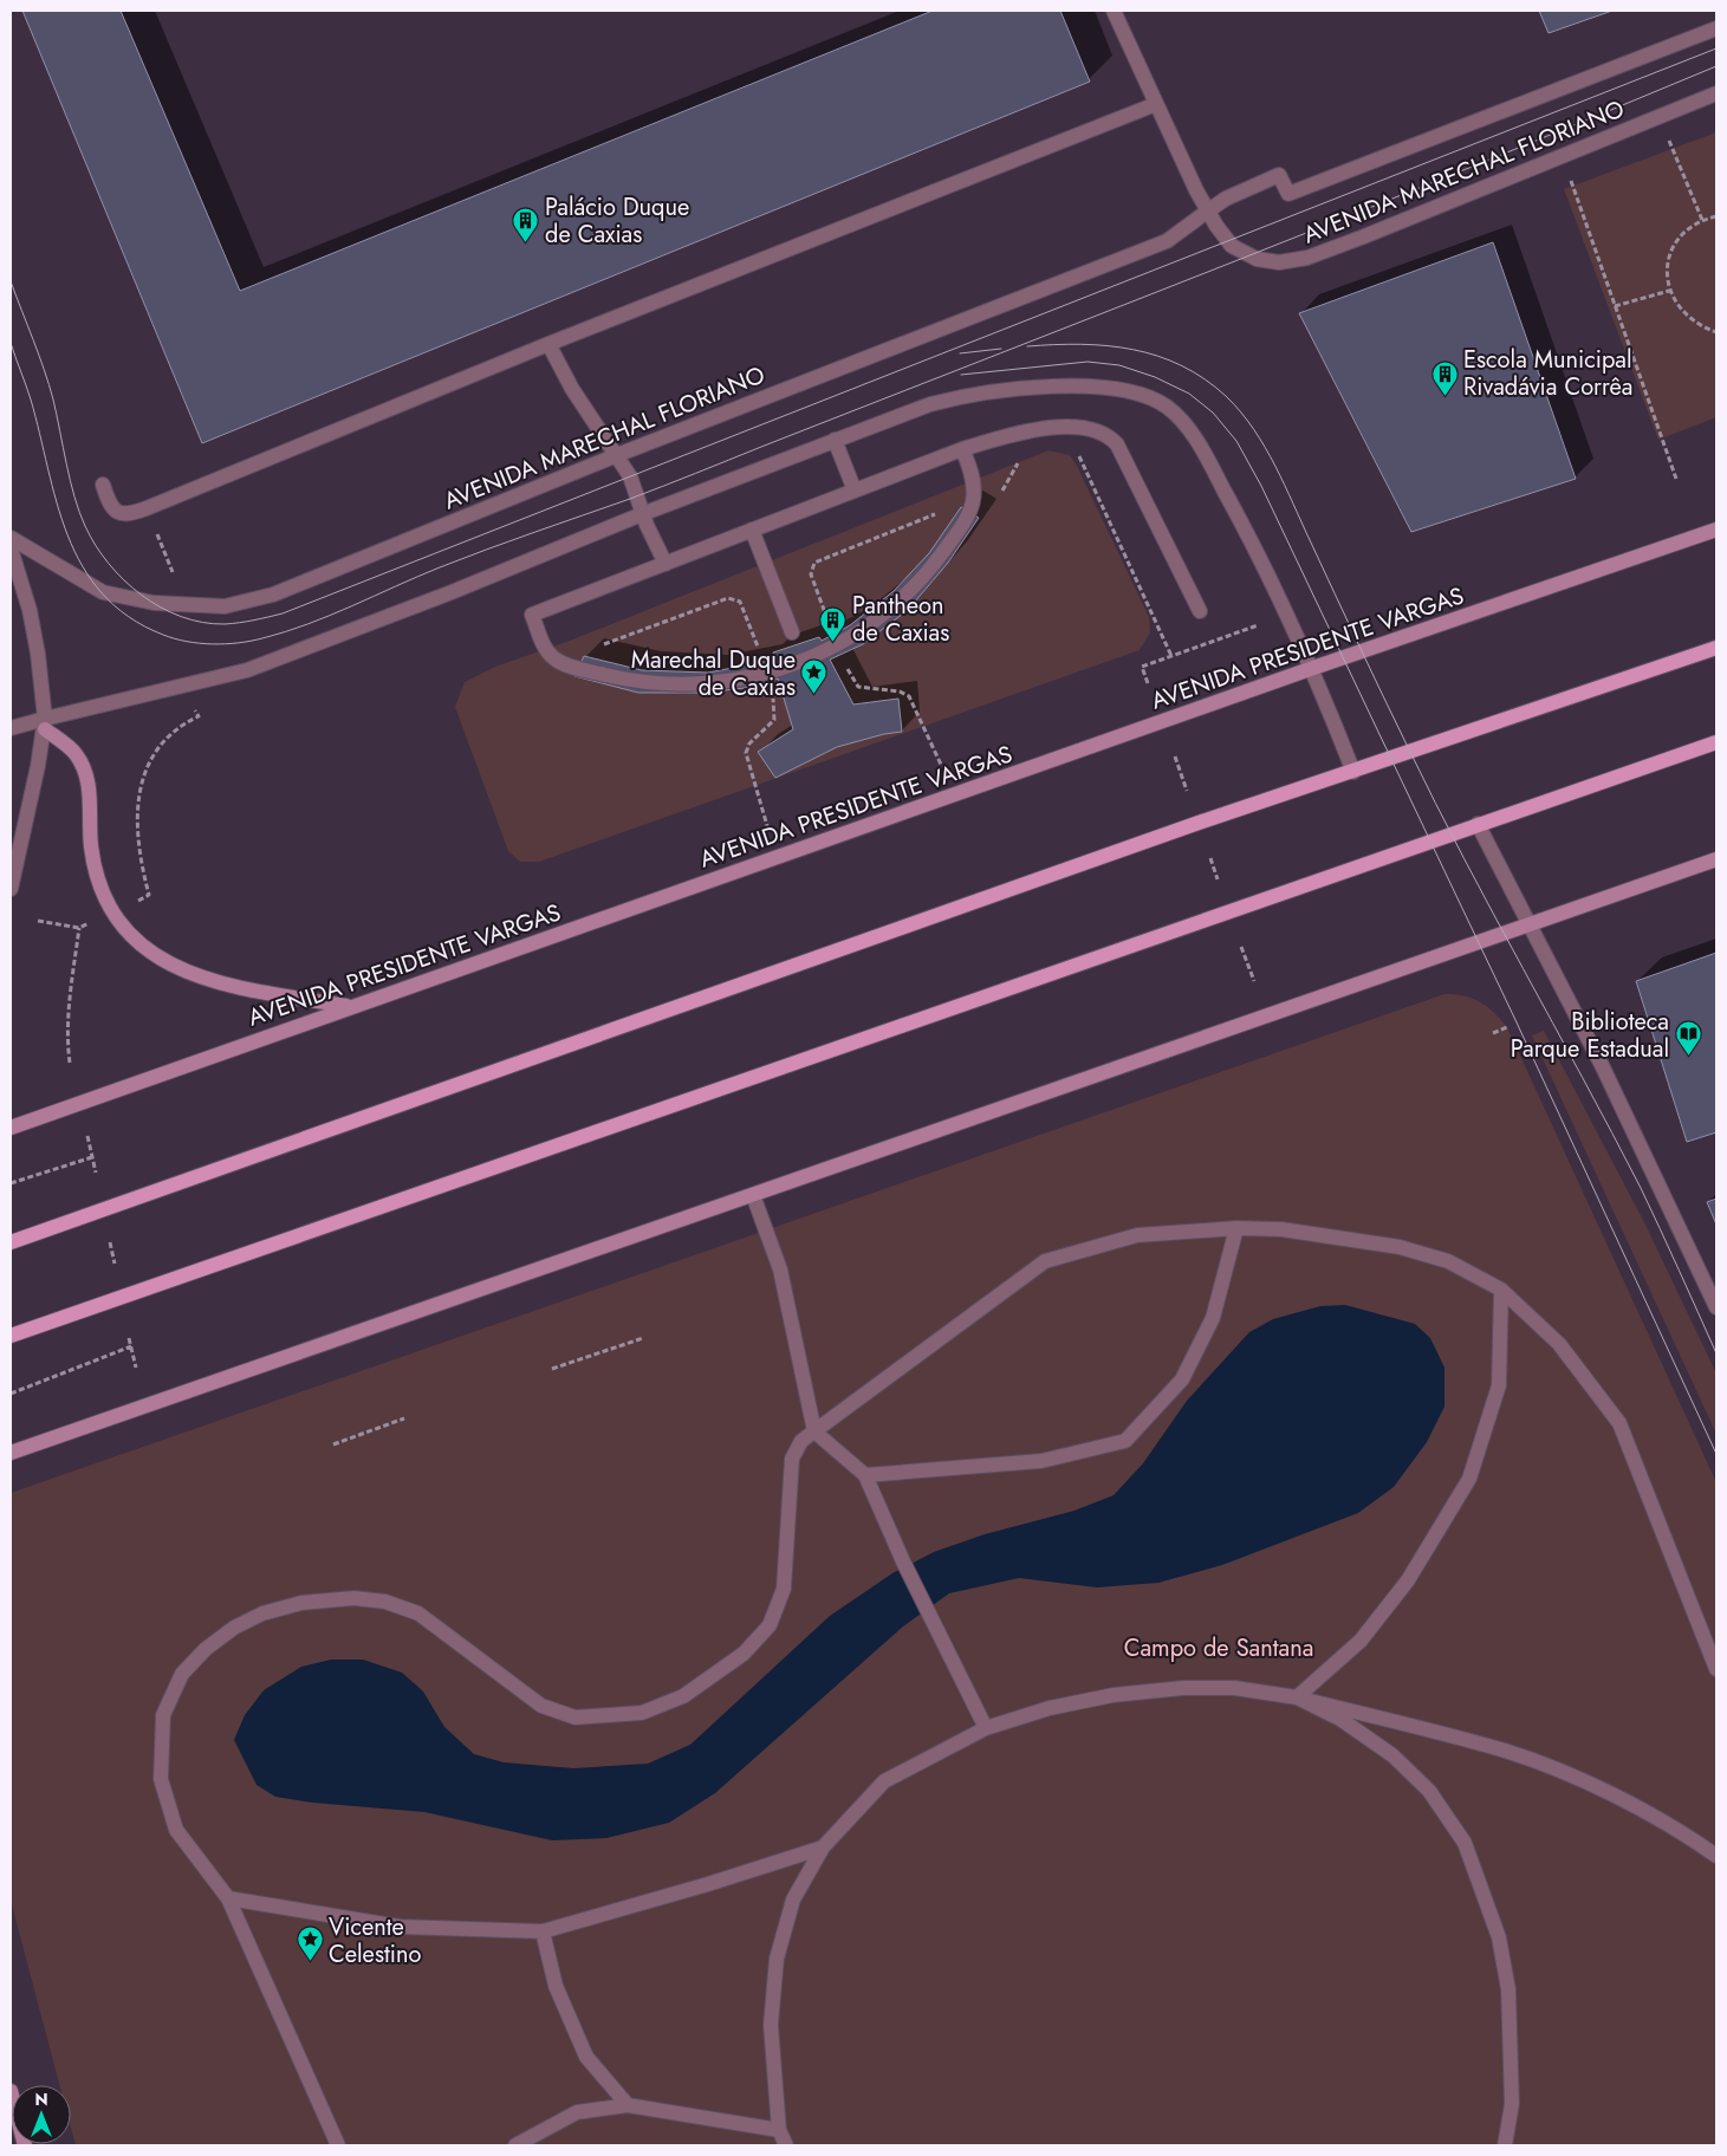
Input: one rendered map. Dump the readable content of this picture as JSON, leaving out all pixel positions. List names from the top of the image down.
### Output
{
  "streets": {
    "main road": ["AVENIDA PRESIDENTE VARGAS"],
    "street": ["AVENIDA MARECHAL FLORIANO"]
  },
  "parks": ["Campo de Santana"],
  "places": {
    "building": ["Palácio Duque de Caxias", "Escola Municipal Rivadávia Corrêa", "Pantheon de Caxias"],
    "place": ["Marechal Duque de Caxias", "Vicente Celestino"],
    "library": ["Biblioteca Parque Estadual"]
  },
  "north": "top"
}
